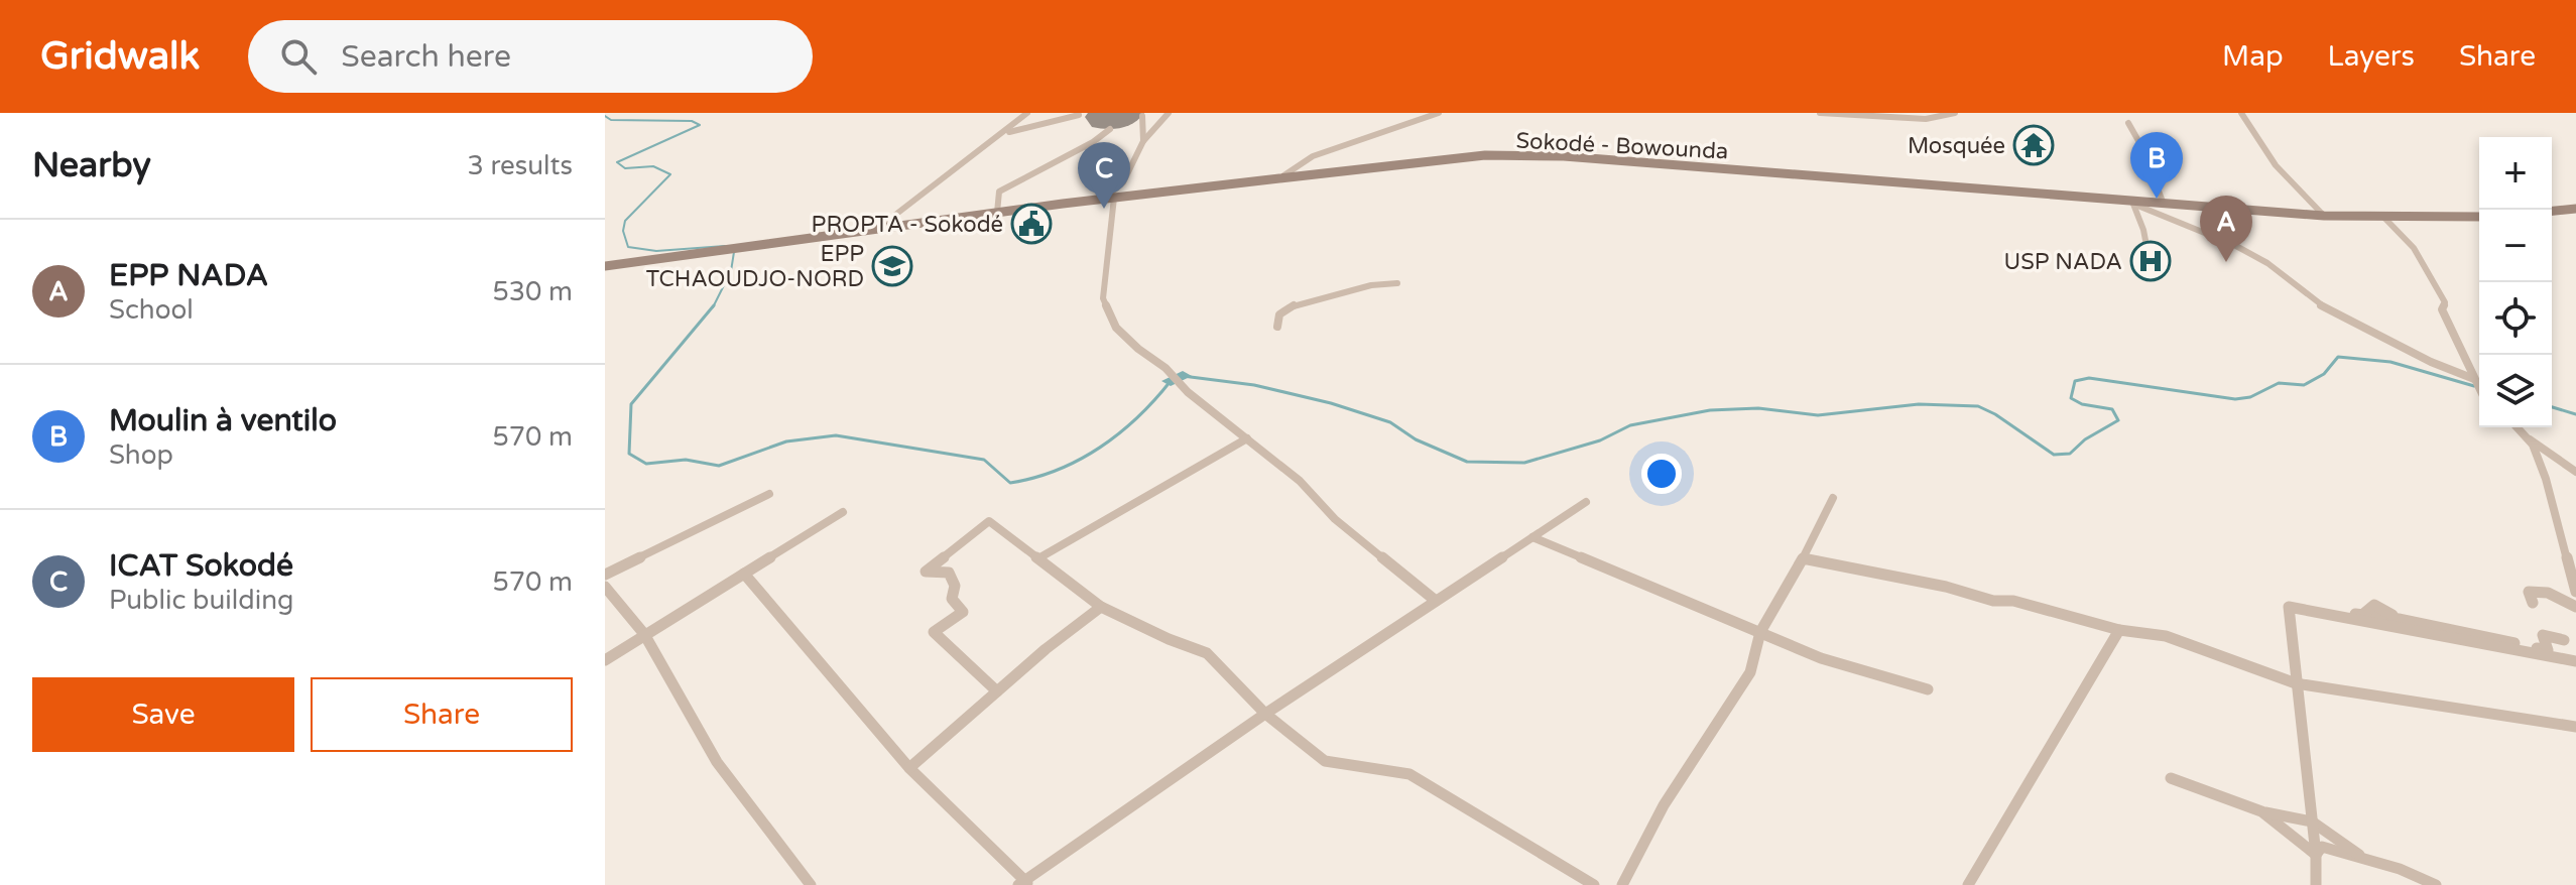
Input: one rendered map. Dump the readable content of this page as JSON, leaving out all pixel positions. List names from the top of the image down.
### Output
{
  "streets": {
    "main road": ["Sokodé - Bowounda"]
  },
  "places": {
    "temple": ["Mosquée"],
    "public building": ["PROPTA - Sokodé"],
    "hospital": ["USP NADA"],
    "school or university": ["EPP TCHAOUDJO-NORD"]
  },
  "page": {
    "header": "Gridwalk",
    "search": "Search here",
    "nav": ["Map", "Layers", "Share"],
    "heading": ["Nearby", "3 results"],
    "pins": ["B", "C", "A"],
    "map_buttons": ["+", "−"],
    "list": [
      {
        "mark": "A",
        "name": "EPP NADA",
        "note": "School",
        "value": "530 m"
      },
      {
        "mark": "B",
        "name": "Moulin à ventilo",
        "note": "Shop",
        "value": "570 m"
      },
      {
        "mark": "C",
        "name": "ICAT Sokodé",
        "note": "Public building",
        "value": "570 m"
      }
    ],
    "buttons": ["Save", "Share"]
  }
}
